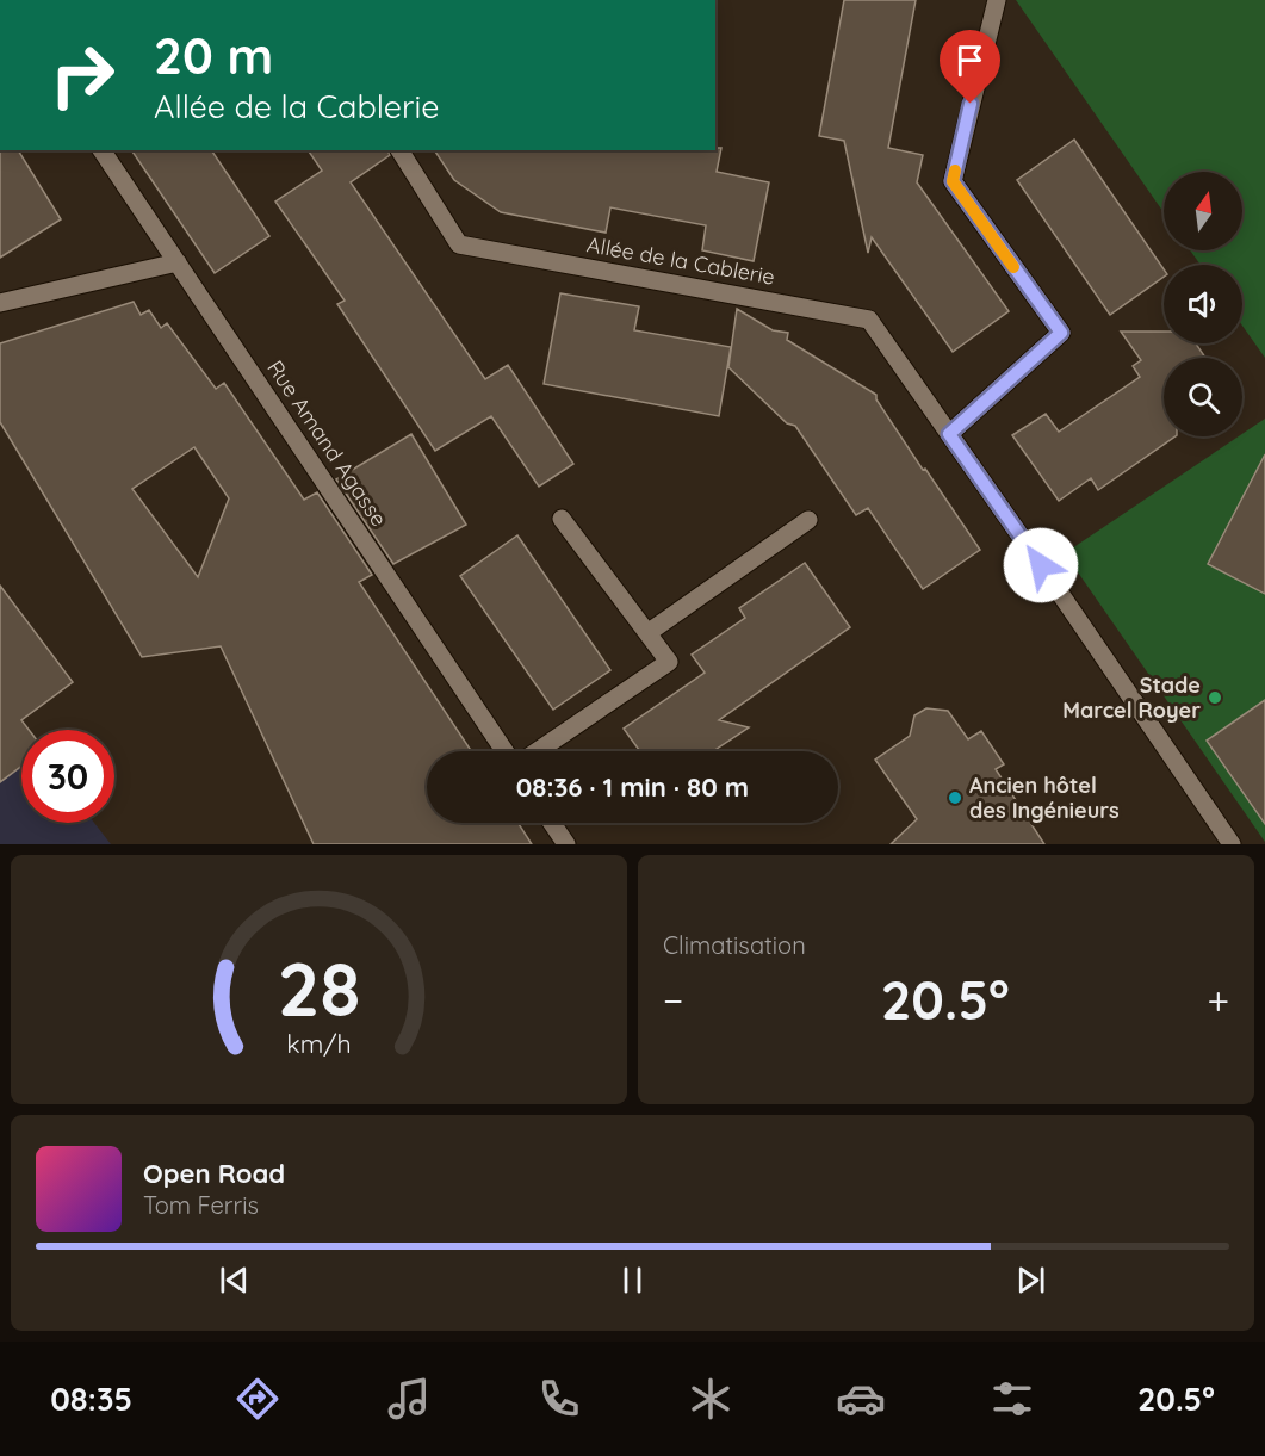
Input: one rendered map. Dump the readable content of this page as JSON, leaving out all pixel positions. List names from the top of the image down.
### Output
{
  "streets": {
    "street": ["Allée de la Cablerie", "Rue Amand Agasse"]
  },
  "places": ["Stade Marcel Royer", "Ancien hôtel des Ingénieurs"],
  "north": "top",
  "page": {
    "turn": ["20 m", "Allée de la Cablerie"],
    "limit": "30",
    "trip": "08:36 · 1 min · 80 m",
    "tile": "Climatisation",
    "heat": ["−", "20.5°", "+"],
    "song": ["Open Road", "Tom Ferris"],
    "tabs": ["08:35", "20.5°"],
    "gauge": ["28", "km/h"]
  }
}
